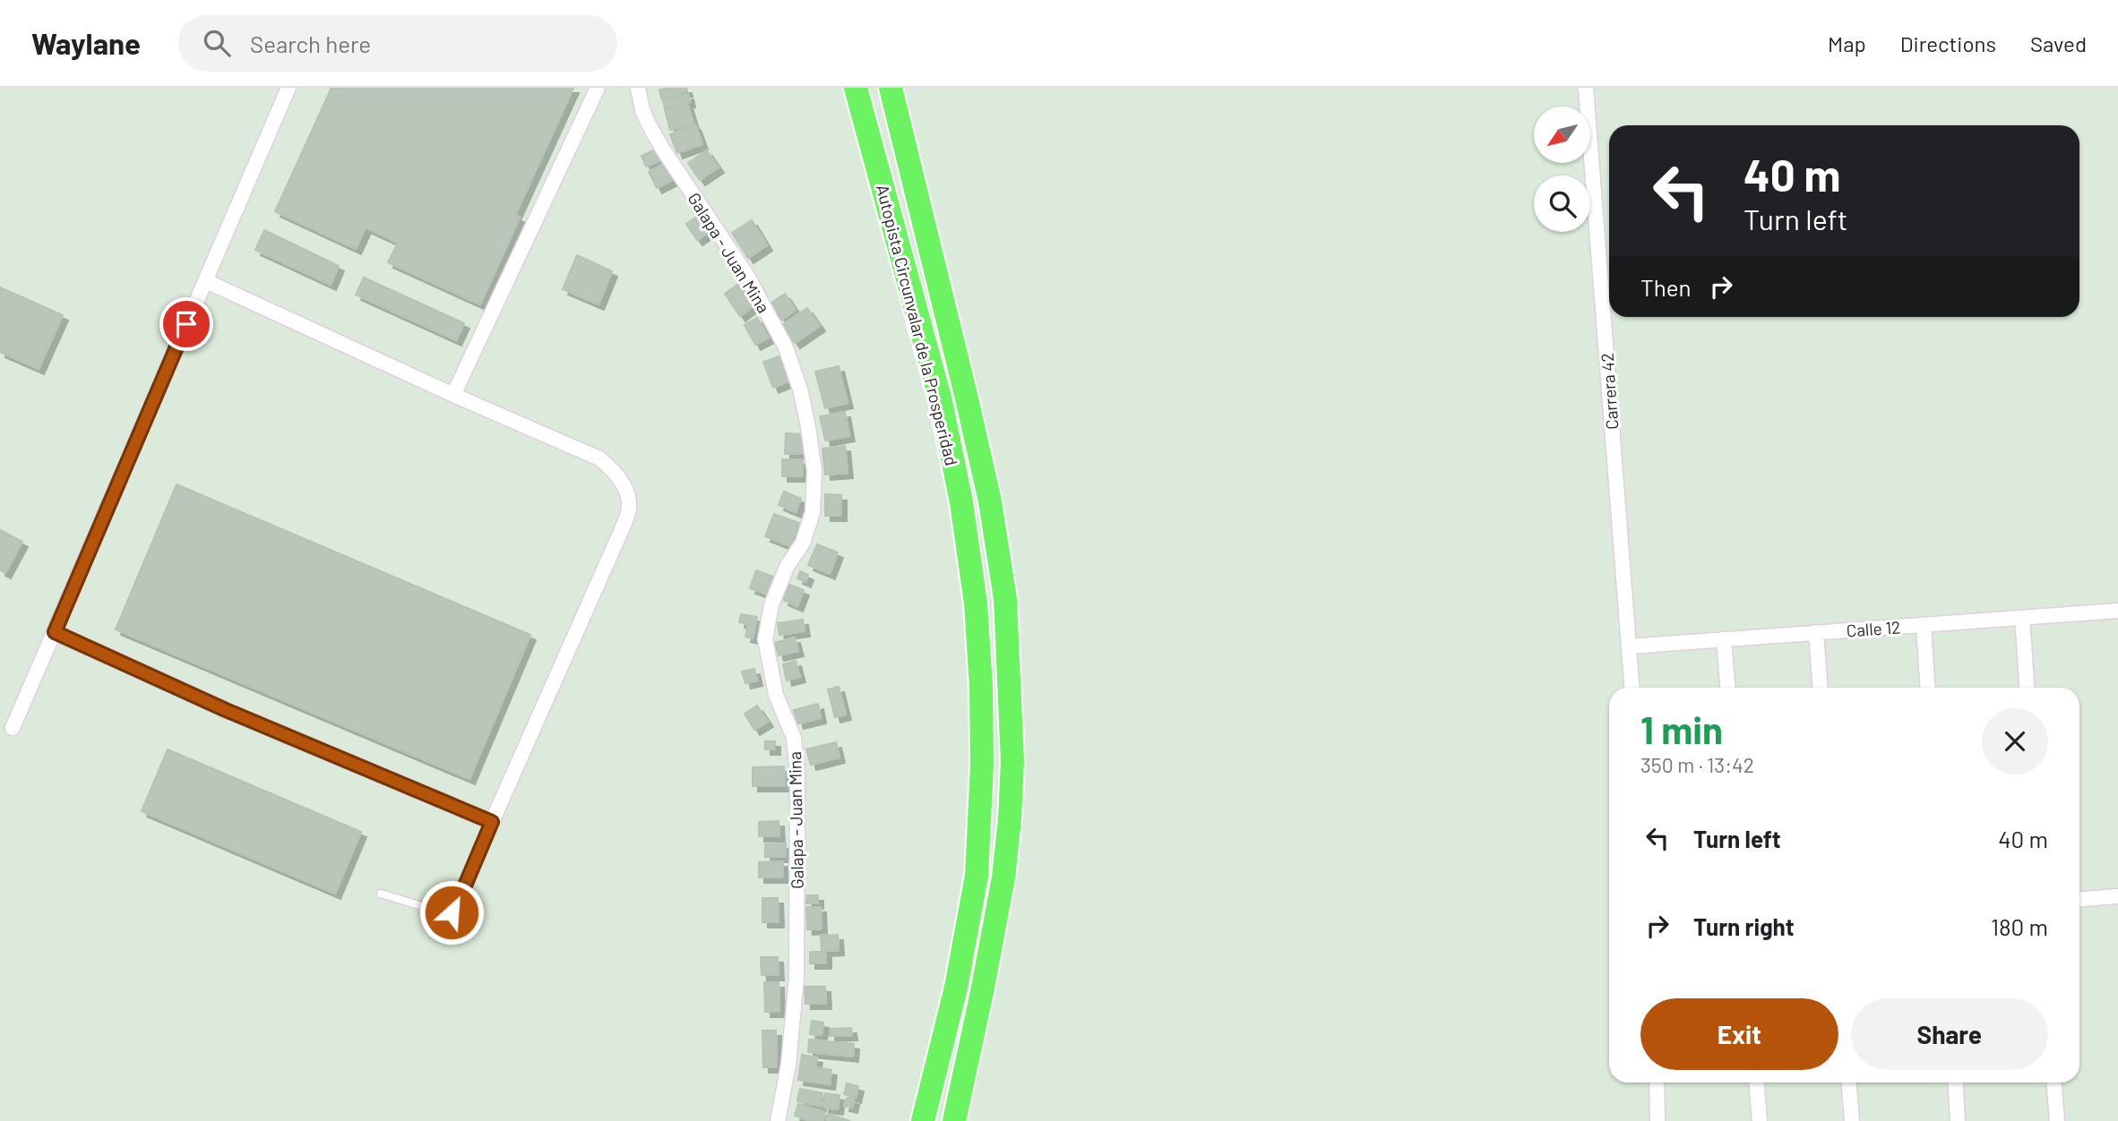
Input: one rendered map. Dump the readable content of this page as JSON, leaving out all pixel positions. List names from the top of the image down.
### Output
{
  "streets": {
    "highway": ["Autopista Circunvalar de la Prosperidad"],
    "street": ["Galapa - Juan Mina", "Carrera 42", "Calle 12"]
  },
  "crossings": [
    ["Carrera 42", "Calle 12"]
  ],
  "north": "bottom left",
  "page": {
    "header": "Waylane",
    "search": "Search here",
    "nav": ["Map", "Directions", "Saved"],
    "turn": ["40 m", "Turn left"],
    "then": "Then",
    "heading": ["1 min", "350 m · 13:42"],
    "list": [
      {
        "name": "Turn left",
        "value": "40 m"
      },
      {
        "name": "Turn right",
        "value": "180 m"
      }
    ],
    "buttons": ["Exit", "Share"]
  }
}
